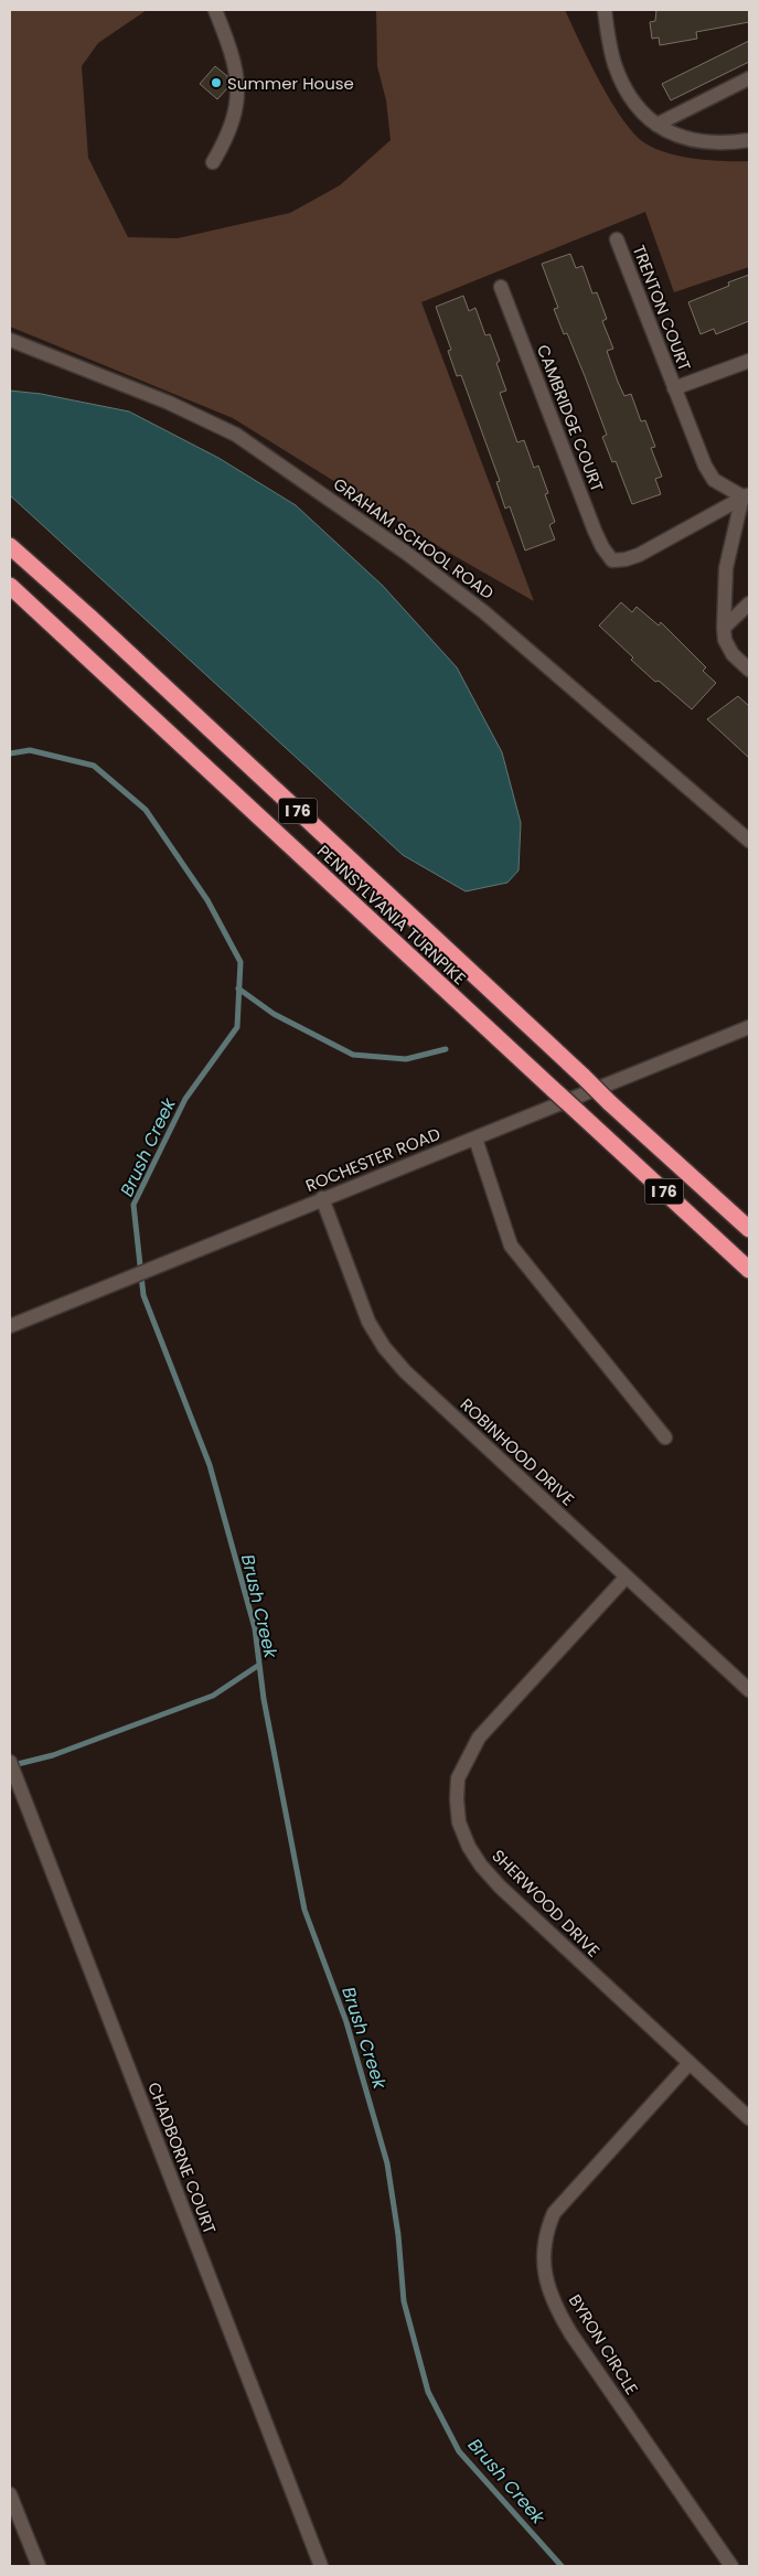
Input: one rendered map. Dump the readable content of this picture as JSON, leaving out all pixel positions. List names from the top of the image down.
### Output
{
  "streets": {
    "highway": ["I 76", "PENNSYLVANIA TURNPIKE"],
    "street": [
      "TRENTON COURT",
      "CAMBRIDGE COURT",
      "GRAHAM SCHOOL ROAD",
      "ROCHESTER ROAD",
      "ROBINHOOD DRIVE",
      "SHERWOOD DRIVE",
      "CHADBORNE COURT",
      "BYRON CIRCLE"
    ]
  },
  "crossings": [
    ["TRENTON COURT", "CAMBRIDGE COURT"],
    ["ROCHESTER ROAD", "ROBINHOOD DRIVE"],
    ["ROBINHOOD DRIVE", "SHERWOOD DRIVE"],
    ["SHERWOOD DRIVE", "BYRON CIRCLE"]
  ],
  "water": ["Brush Creek"],
  "places": ["Summer House"]
}
